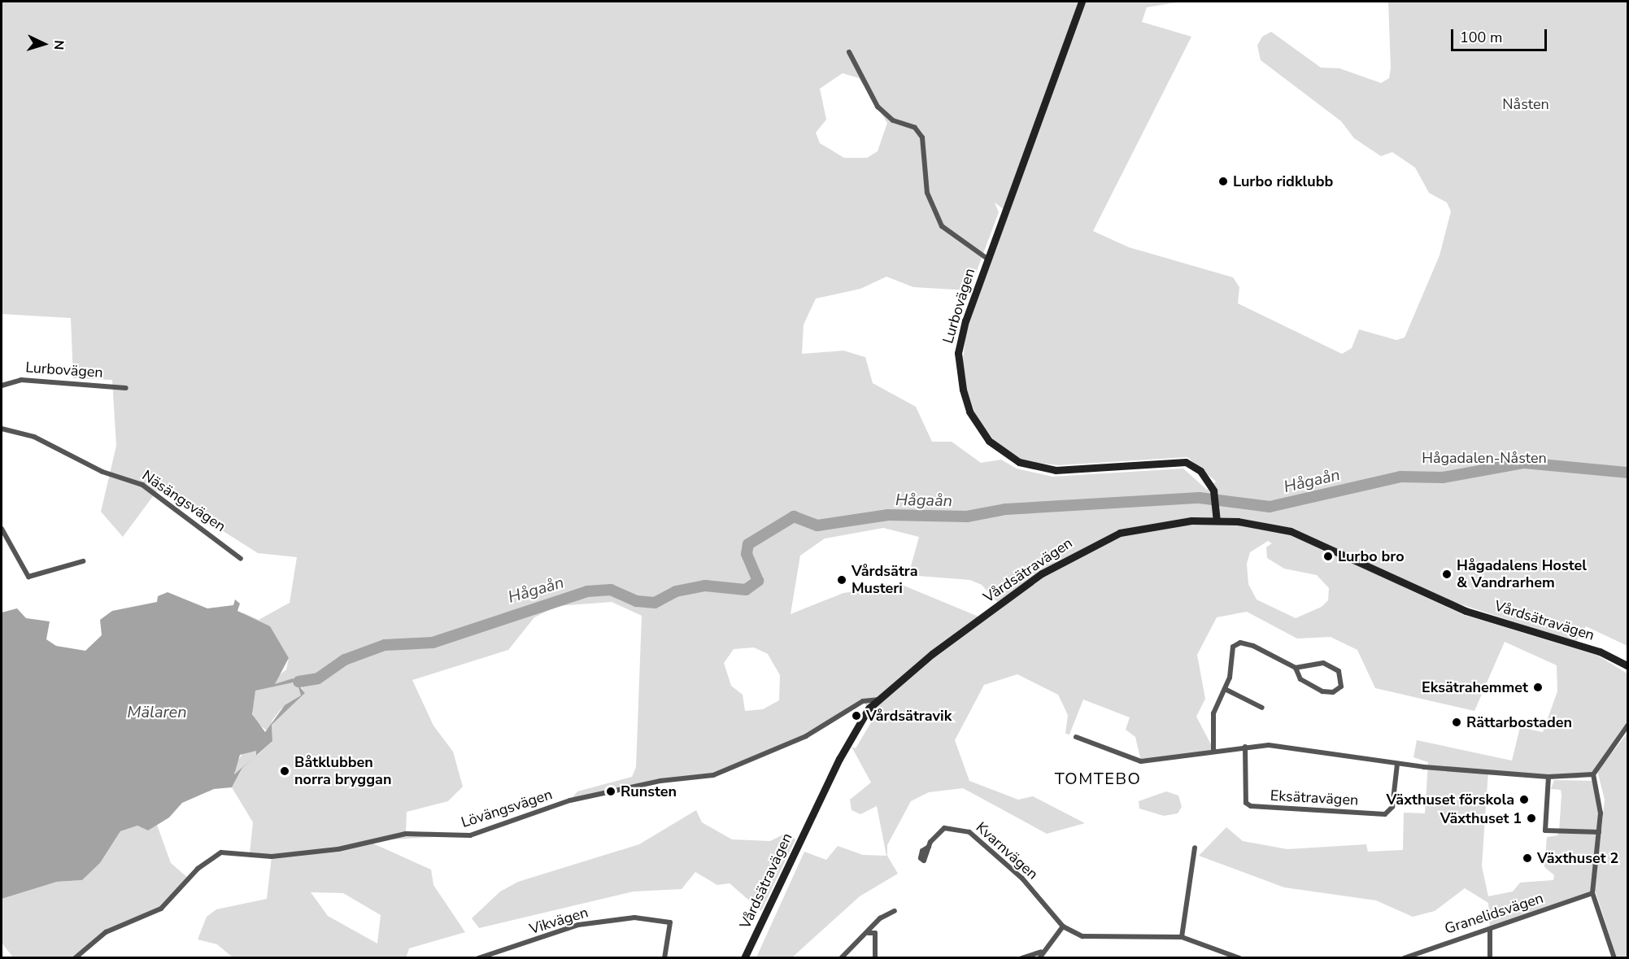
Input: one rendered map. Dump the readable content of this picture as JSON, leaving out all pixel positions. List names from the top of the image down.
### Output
{
  "streets": {
    "street": [
      "Lurbovägen",
      "Näsängsvägen",
      "Vårdsätravägen",
      "Eksätravägen",
      "Lövängsvägen",
      "Kvarnvägen",
      "Granelidsvägen",
      "Vikvägen"
    ]
  },
  "crossings": [
    ["Lurbovägen", "Vårdsätravägen"],
    ["Vårdsätravägen", "Lövängsvägen"]
  ],
  "districts": ["TOMTEBO"],
  "water": ["Hågaån", "Mälaren"],
  "parks": ["Nåsten", "Hågadalen-Nåsten"],
  "places": [
    "Lurbo ridklubb",
    "Lurbo bro",
    "Hågadalens Hostel & Vandrarhem",
    "Vårdsätra Musteri",
    "Eksätrahemmet",
    "Vårdsätravik",
    "Rättarbostaden",
    "Båtklubben norra bryggan",
    "Runsten",
    "Växthuset förskola",
    "Växthuset 1",
    "Växthuset 2"
  ],
  "scale_bar": "100 m",
  "north": "right"
}
